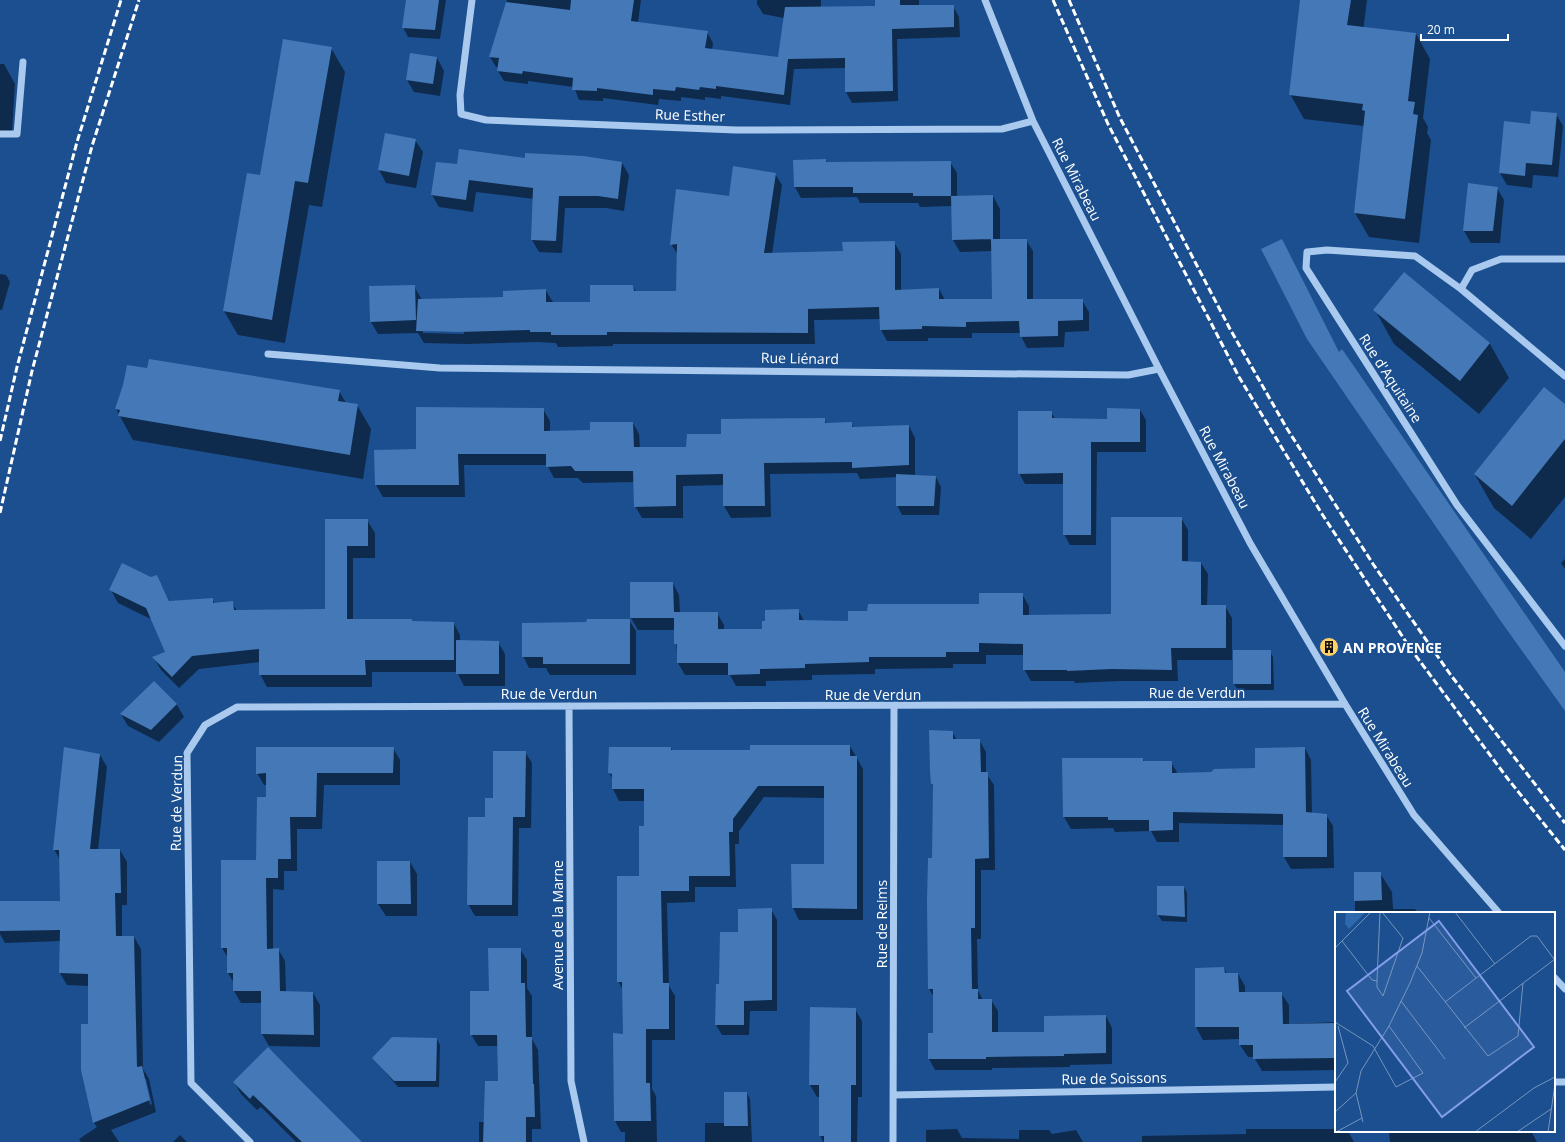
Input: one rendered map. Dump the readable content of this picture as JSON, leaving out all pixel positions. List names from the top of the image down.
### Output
{
  "streets": {
    "street": [
      "Rue Esther",
      "Rue Mirabeau",
      "Rue Liénard",
      "Rue d'Aquitaine",
      "Rue de Verdun",
      "Rue de Reims",
      "Avenue de la Marne",
      "Rue de Soissons"
    ]
  },
  "crossings": [
    ["Rue Esther", "Rue Mirabeau"],
    ["Rue Mirabeau", "Rue Liénard"],
    ["Rue Mirabeau", "Rue de Verdun"],
    ["Rue de Verdun", "Rue de Reims"],
    ["Rue de Verdun", "Avenue de la Marne"],
    ["Rue de Reims", "Rue de Soissons"]
  ],
  "places": {
    "building": ["AN PROVENCE"]
  },
  "scale_bar": "20 m"
}
